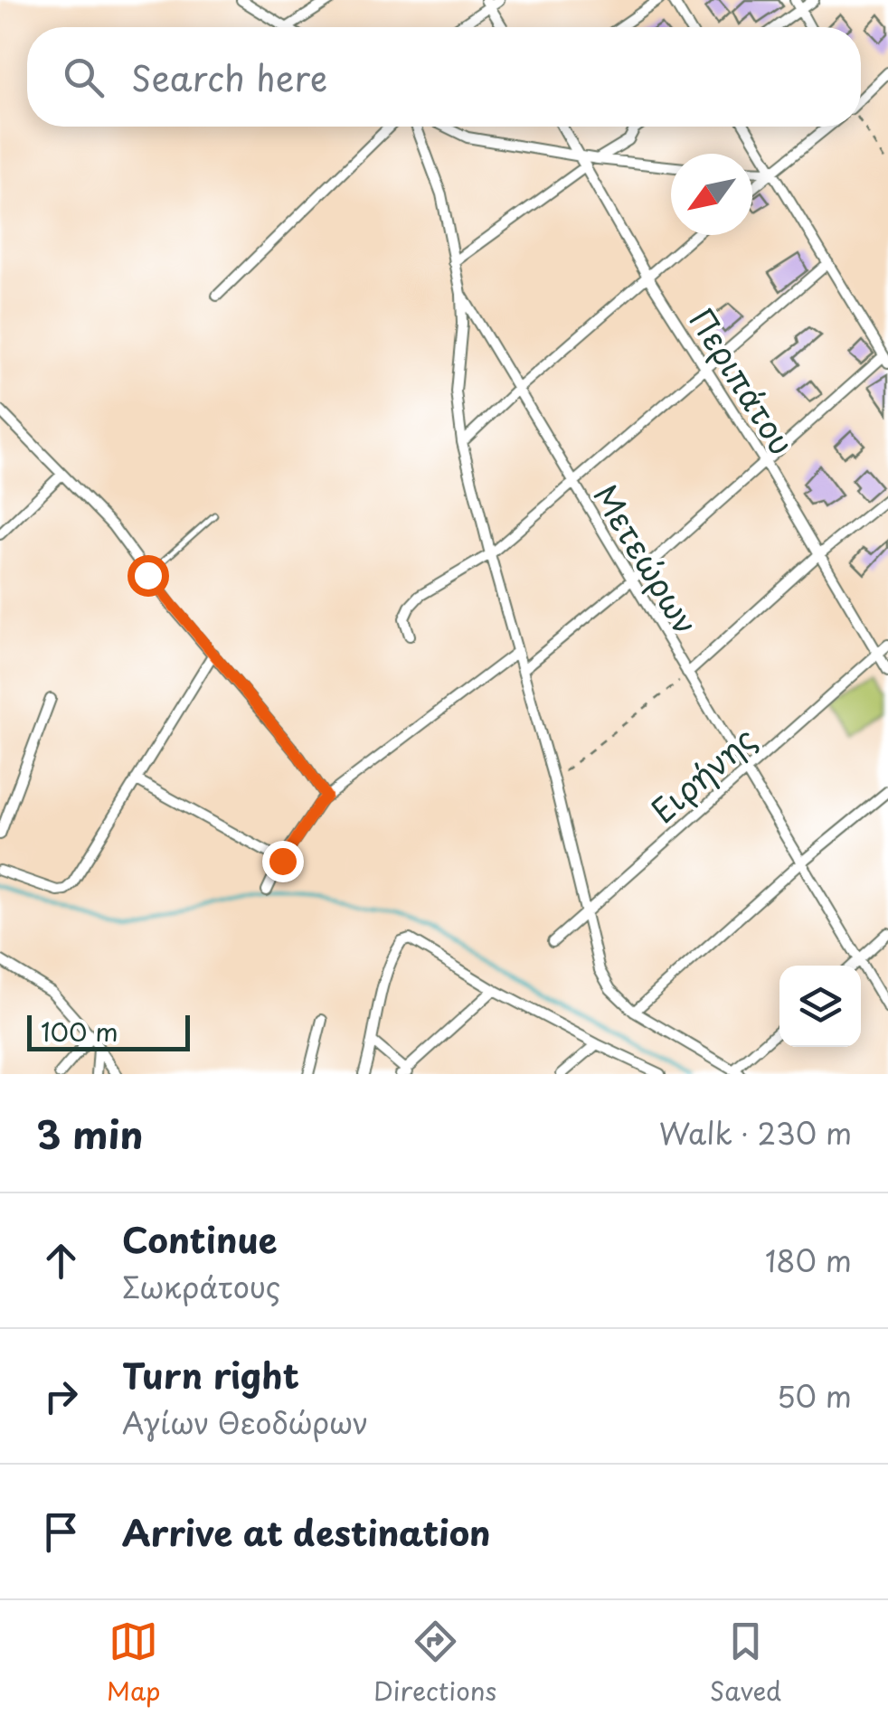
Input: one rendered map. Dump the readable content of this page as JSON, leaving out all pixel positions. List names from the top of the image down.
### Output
{
  "streets": {
    "street": ["Περιπάτου", "Μετεώρων", "Ειρήνης"]
  },
  "crossings": [
    ["Περιπάτου", "Ειρήνης"],
    ["Μετεώρων", "Ειρήνης"]
  ],
  "scale_bar": "100 m",
  "north": "bottom left",
  "page": {
    "search": "Search here",
    "scale": "100 m",
    "heading": ["3 min", "Walk · 230 m"],
    "list": [
      ["Continue", "Σωκράτους", "180 m"],
      ["Turn right", "Αγίων Θεοδώρων", "50 m"],
      "Arrive at destination"
    ],
    "nav": ["Map", "Directions", "Saved"]
  }
}
